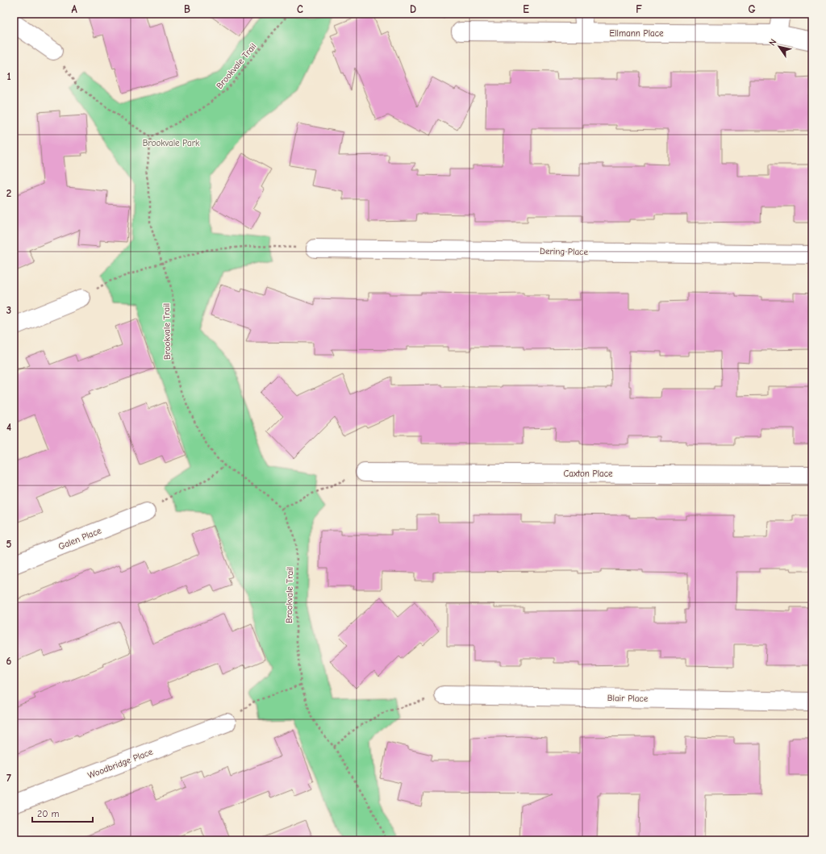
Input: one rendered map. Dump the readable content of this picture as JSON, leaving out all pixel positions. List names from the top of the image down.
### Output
{
  "streets": {
    "street": [
      "Ellmann Place",
      "Dering Place",
      "Caxton Place",
      "Galen Place",
      "Blair Place",
      "Woodbridge Place"
    ],
    "path": ["Brookvale Trail"]
  },
  "parks": ["Brookvale Park"],
  "scale_bar": "20 m",
  "north": "top left",
  "grid": {
    "columns": [
      "A",
      "B",
      "C",
      "D",
      "E",
      "F",
      "G"
    ],
    "rows": [
      "1",
      "2",
      "3",
      "4",
      "5",
      "6",
      "7"
    ]
  }
}
